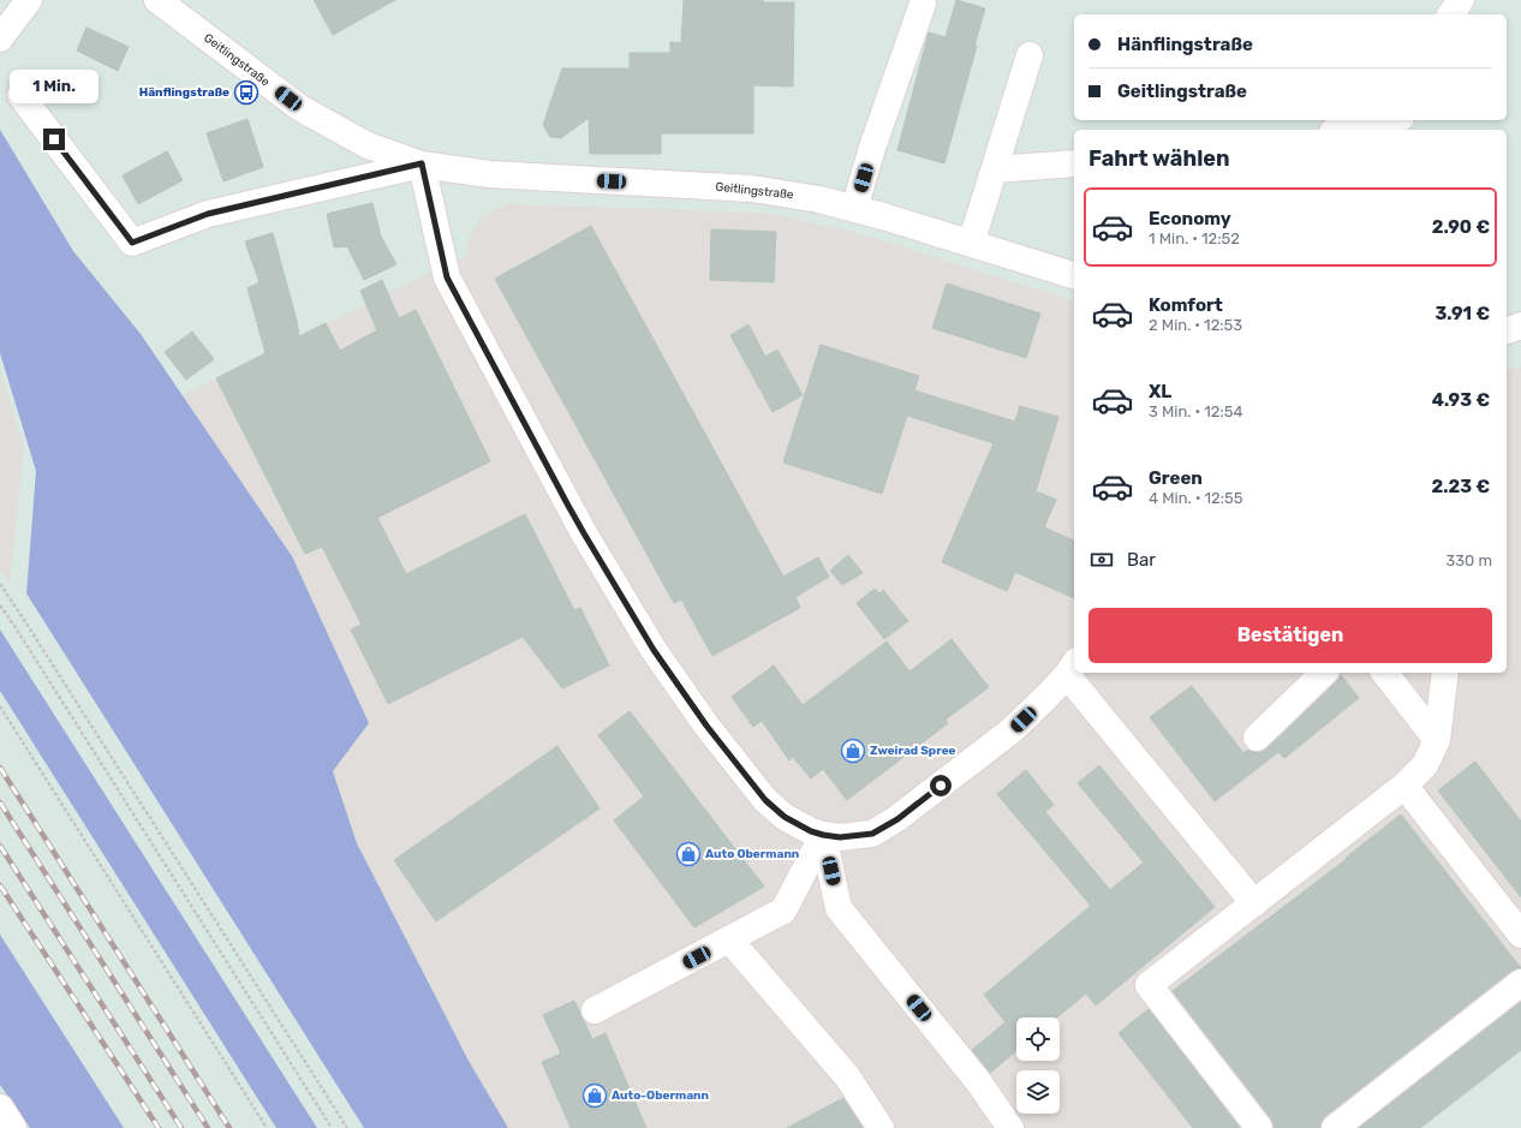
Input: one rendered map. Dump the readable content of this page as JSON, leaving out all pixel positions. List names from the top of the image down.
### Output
{
  "streets": {
    "street": ["Geitlingstraße"]
  },
  "places": {
    "bus stop": ["Hänflingstraße"],
    "shop": ["Zweirad Spree", "Auto Obermann", "Auto-Obermann"]
  },
  "page": {
    "banner": ["Hänflingstraße", "Geitlingstraße"],
    "bubble": "1 Min.",
    "heading": "Fahrt wählen",
    "list": [
      {
        "name": "Economy",
        "note": "1 Min. · 12:52",
        "value": "2.90 €"
      },
      {
        "name": "Komfort",
        "note": "2 Min. · 12:53",
        "value": "3.91 €"
      },
      {
        "name": "XL",
        "note": "3 Min. · 12:54",
        "value": "4.93 €"
      },
      {
        "name": "Green",
        "note": "4 Min. · 12:55",
        "value": "2.23 €"
      }
    ],
    "pay": ["Bar", "330 m"],
    "buttons": "Bestätigen"
  }
}
